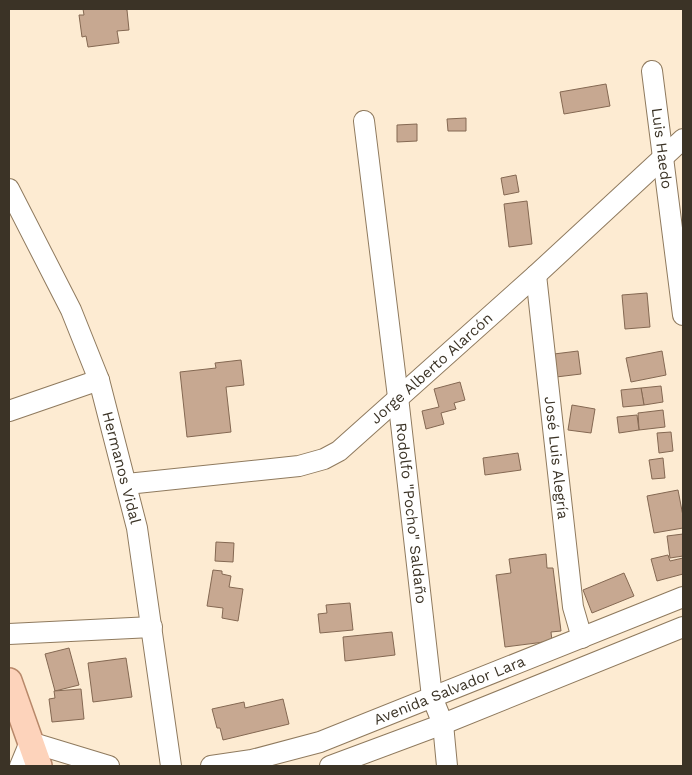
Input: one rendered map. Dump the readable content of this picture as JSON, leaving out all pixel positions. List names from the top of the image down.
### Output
{
  "streets": {
    "street": [
      "Luis Haedo",
      "Jorge Alberto Alarcón",
      "José Luis Alegría",
      "Hermanos Vidal",
      "Rodolfo \"Pocho\" Saldaño",
      "Avenida Salvador Lara"
    ]
  },
  "crossings": [
    ["Luis Haedo", "Jorge Alberto Alarcón"],
    ["Jorge Alberto Alarcón", "José Luis Alegría"],
    ["Jorge Alberto Alarcón", "Hermanos Vidal"],
    ["Jorge Alberto Alarcón", "Rodolfo \"Pocho\" Saldaño"],
    ["José Luis Alegría", "Avenida Salvador Lara"],
    ["Rodolfo \"Pocho\" Saldaño", "Avenida Salvador Lara"]
  ]
}
